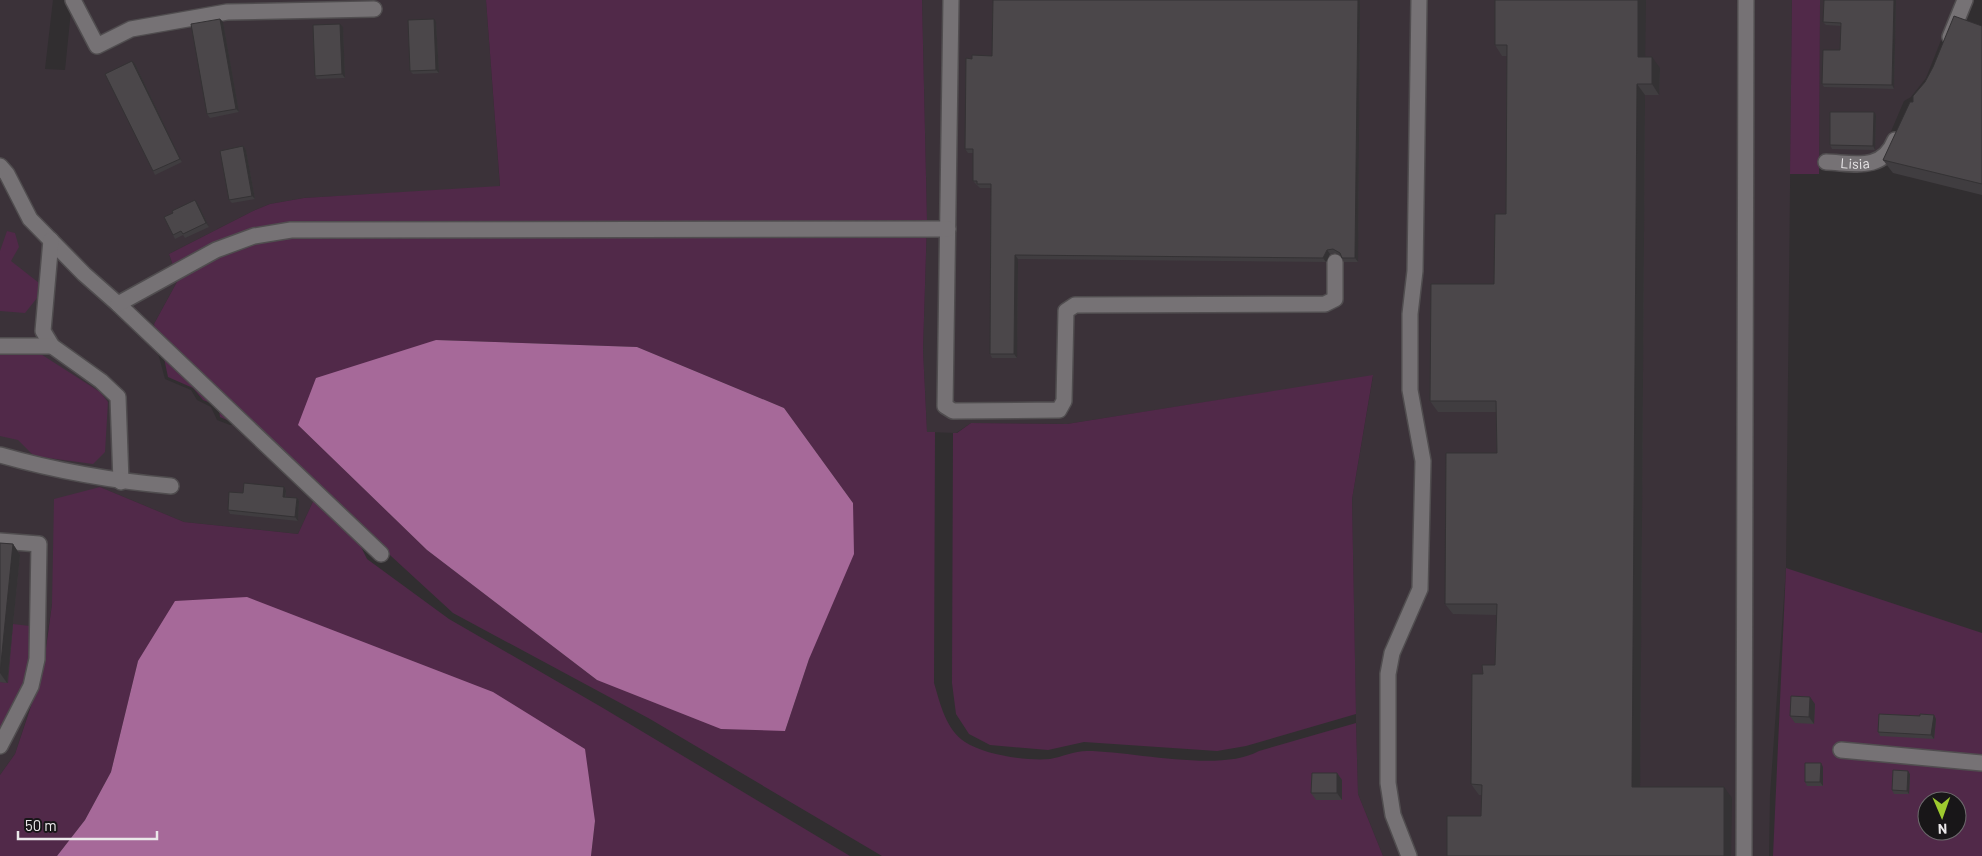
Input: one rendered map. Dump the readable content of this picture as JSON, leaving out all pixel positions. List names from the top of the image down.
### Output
{
  "streets": {
    "street": ["Lisia"]
  },
  "scale_bar": "50 m",
  "north": "bottom"
}
